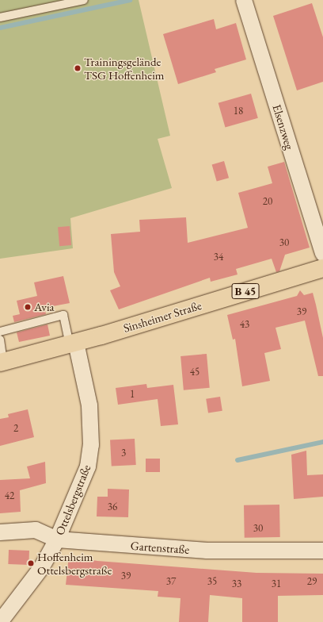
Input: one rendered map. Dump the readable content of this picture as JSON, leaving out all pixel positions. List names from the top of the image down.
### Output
{
  "streets": {
    "main road": ["B 45", "Sinsheimer Straße"],
    "street": ["Elsenzweg", "Ottelsbergstraße", "Gartenstraße"]
  },
  "crossings": [
    ["Sinsheimer Straße", "Ottelsbergstraße"],
    ["Ottelsbergstraße", "Gartenstraße"]
  ],
  "places": ["Trainingsgelände TSG Hoffenheim", "Avia", "Hoffenheim Ottelsbergstraße"],
  "house_numbers": [
    "18",
    "20",
    "30",
    "34",
    "39",
    "43",
    "45",
    "1",
    "2",
    "3",
    "42",
    "36",
    "30",
    "39",
    "37",
    "35",
    "29",
    "33",
    "31"
  ]
}
